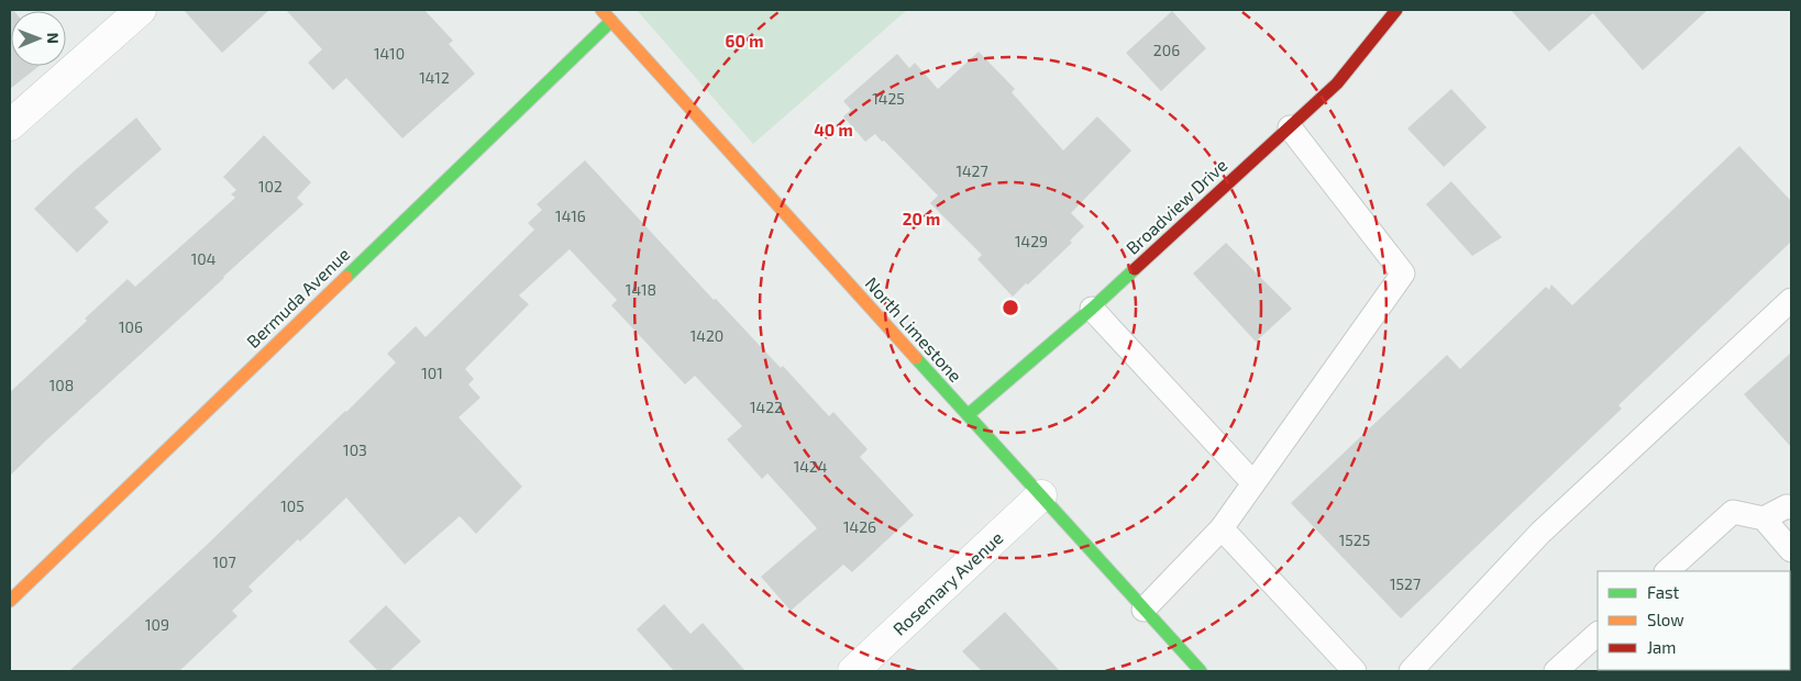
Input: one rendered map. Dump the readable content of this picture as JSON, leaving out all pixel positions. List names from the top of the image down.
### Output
{
  "streets": {
    "street": [
      "Broadview Drive",
      "Bermuda Avenue",
      "North Limestone",
      "Rosemary Avenue"
    ]
  },
  "crossings": [
    ["Broadview Drive", "North Limestone"],
    ["Bermuda Avenue", "North Limestone"],
    ["North Limestone", "Rosemary Avenue"]
  ],
  "house_numbers": [
    "206",
    "1410",
    "1412",
    "1425",
    "1427",
    "102",
    "1416",
    "1429",
    "104",
    "1418",
    "106",
    "1420",
    "101",
    "108",
    "1422",
    "103",
    "1424",
    "105",
    "1426",
    "1525",
    "107",
    "1527",
    "109"
  ],
  "legend": ["Fast", "Slow", "Jam"],
  "north": "right",
  "rings": ["60 m", "40 m", "20 m"]
}
